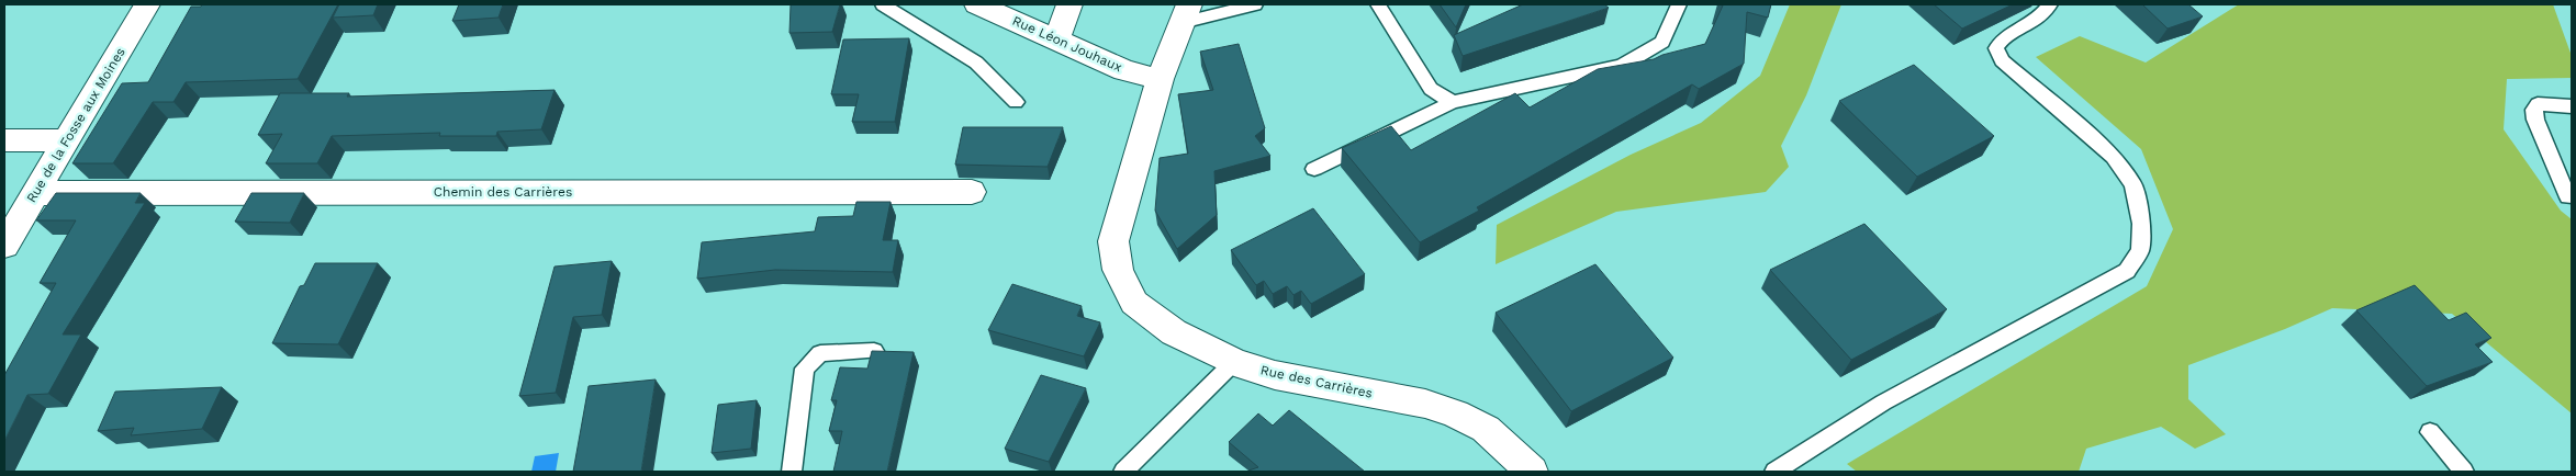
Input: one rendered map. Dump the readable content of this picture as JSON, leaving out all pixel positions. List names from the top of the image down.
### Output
{
  "streets": {
    "street": [
      "Rue Léon Jouhaux",
      "Rue de la Fosse aux Moines",
      "Chemin des Carrières",
      "Rue des Carrières"
    ]
  },
  "crossings": [
    ["Rue Léon Jouhaux", "Rue des Carrières"],
    ["Rue de la Fosse aux Moines", "Chemin des Carrières"]
  ]
}
